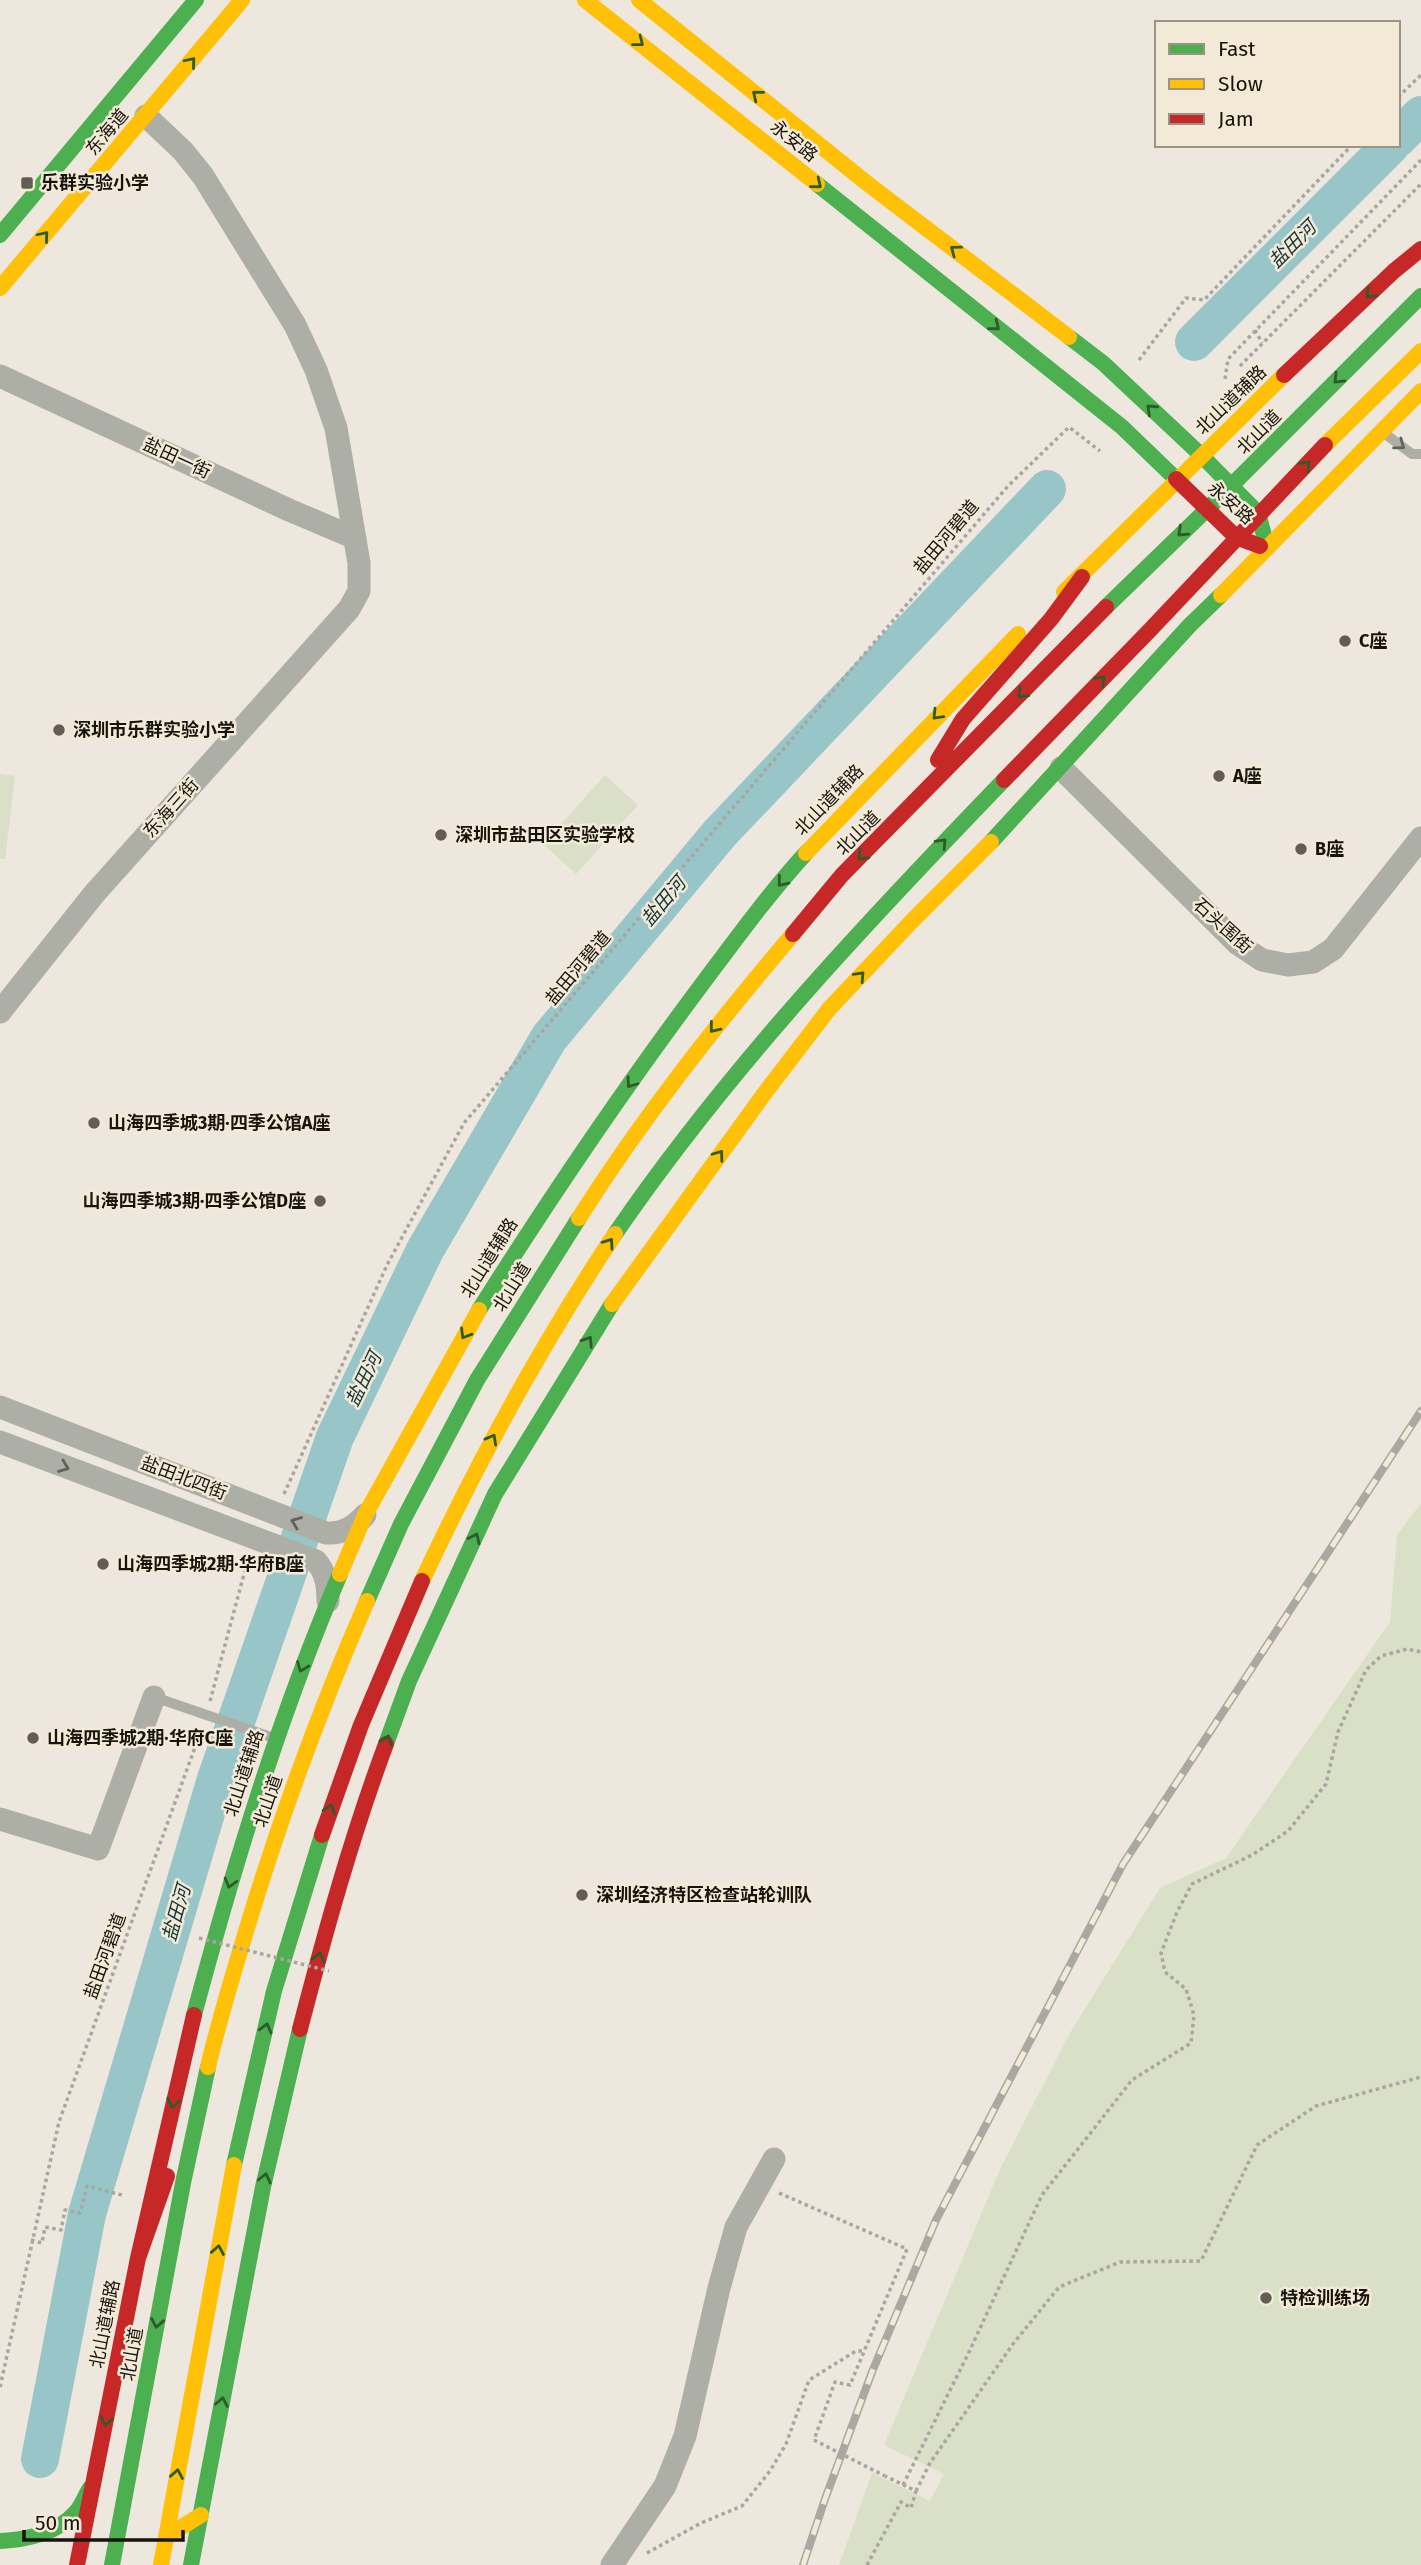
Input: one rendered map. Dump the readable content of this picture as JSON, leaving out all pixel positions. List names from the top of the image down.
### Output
{
  "streets": {
    "main road": [
      "东海道",
      "永安路",
      "北山道辅路",
      "北山道"
    ],
    "street": [
      "盐田一街",
      "东海三街",
      "石头围街",
      "盐田北四街"
    ],
    "path": ["盐田河碧道"]
  },
  "crossings": [
    ["永安路", "北山道辅路"],
    ["永安路", "北山道"],
    ["北山道辅路", "盐田北四街"],
    ["盐田一街", "东海三街"],
    ["盐田河碧道", "盐田北四街"]
  ],
  "water": ["盐田河"],
  "places": {
    "transit": ["乐群实验小学"],
    "other": [
      "C座",
      "深圳市乐群实验小学",
      "A座",
      "深圳市盐田区实验学校",
      "B座",
      "山海四季城3期·四季公馆A座",
      "山海四季城3期·四季公馆D座",
      "山海四季城2期·华府B座",
      "山海四季城2期·华府C座",
      "深圳经济特区检查站轮训队",
      "特检训练场"
    ]
  },
  "legend": ["Fast", "Slow", "Jam"],
  "scale_bar": "50 m"
}
